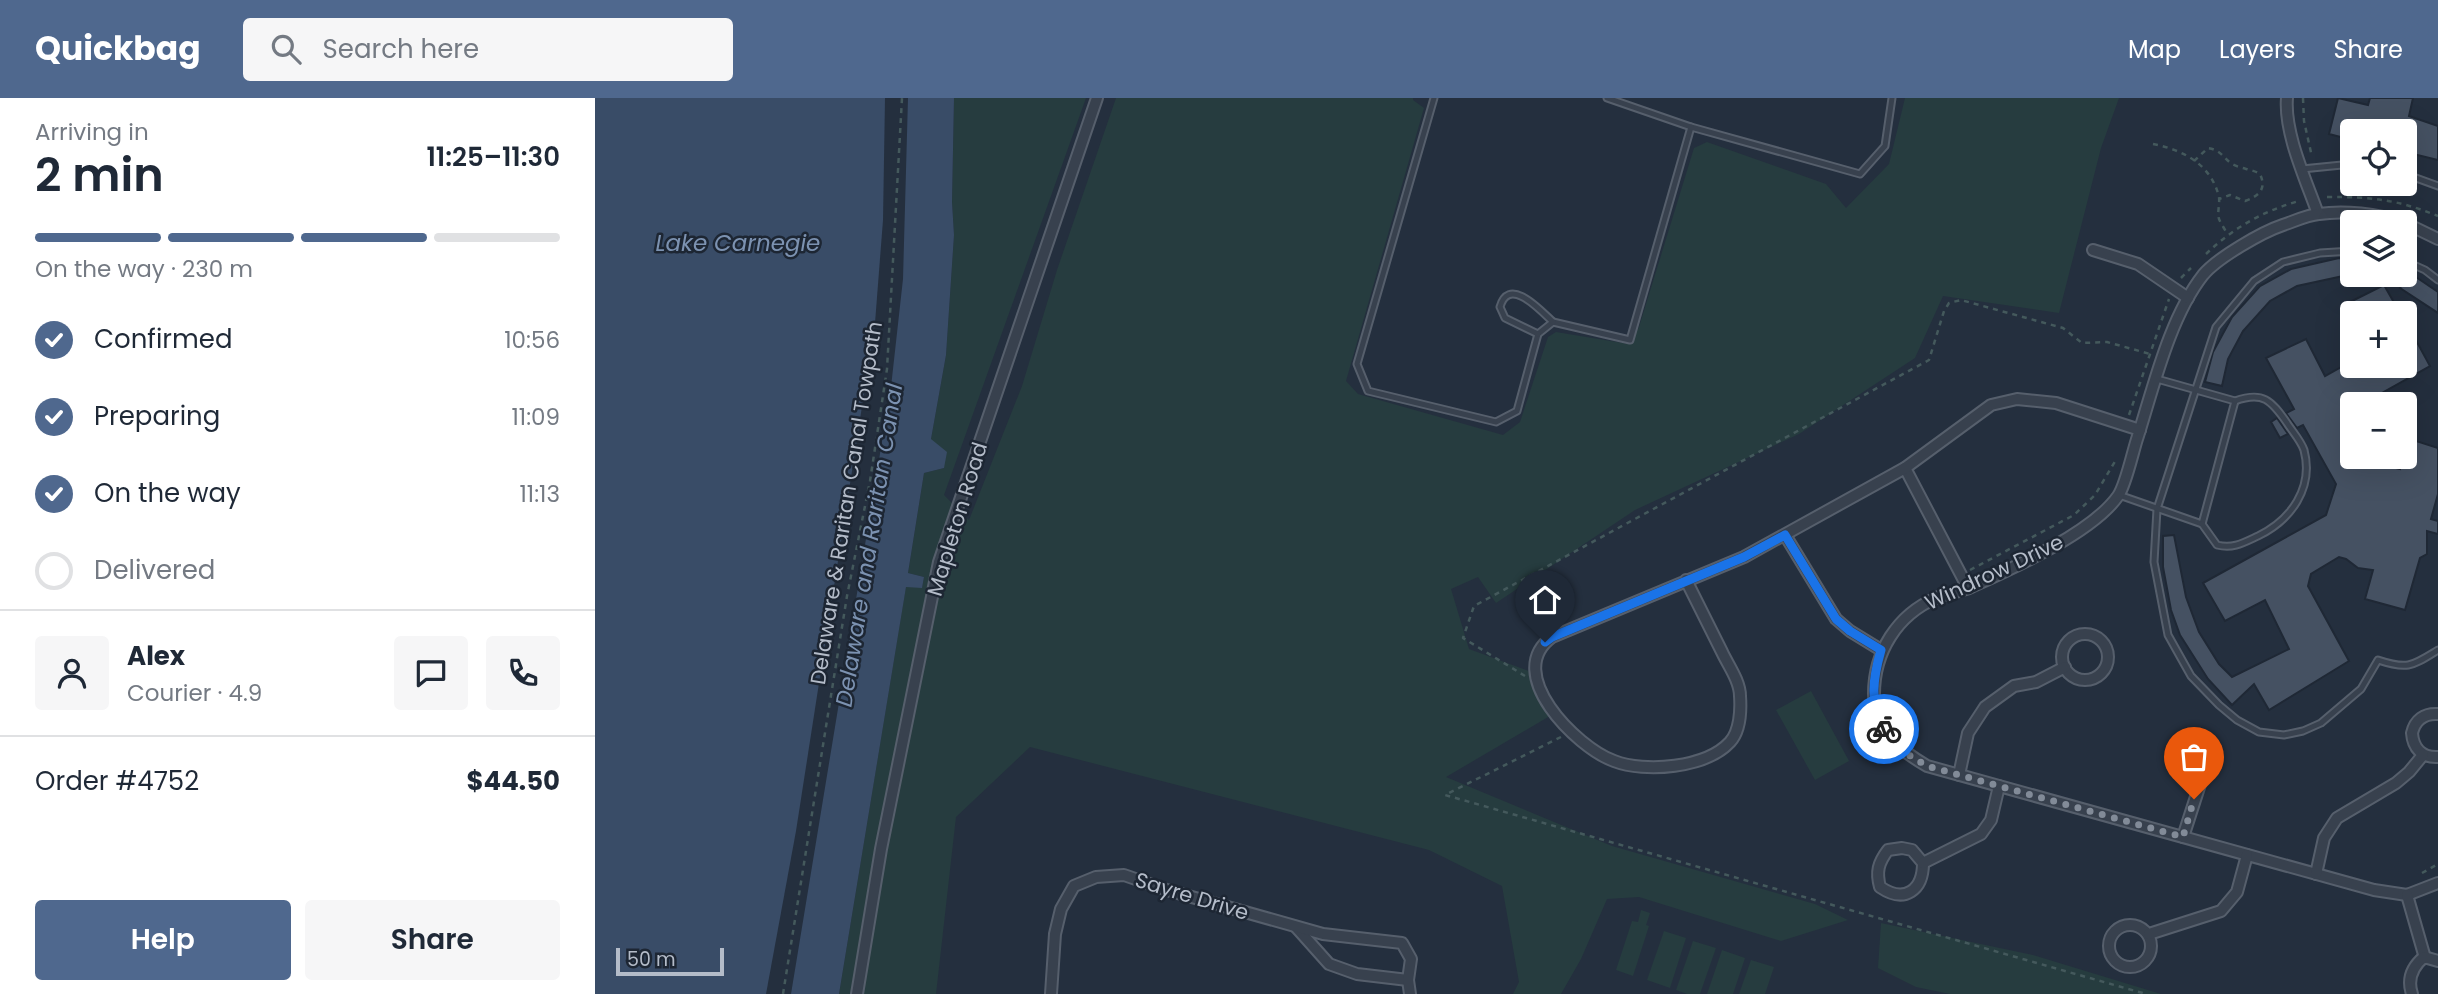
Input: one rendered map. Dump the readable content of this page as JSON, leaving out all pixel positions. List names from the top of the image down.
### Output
{
  "streets": {
    "street": ["Mapleton Road", "Windrow Drive", "Sayre Drive"],
    "path": ["Delaware & Raritan Canal Towpath"]
  },
  "water": ["Lake Carnegie", "Delaware and Raritan Canal"],
  "scale_bar": "50 m",
  "page": {
    "header": "Quickbag",
    "search": "Search here",
    "nav": ["Map", "Layers", "Share"],
    "heading": ["2 min", "Arriving in", "11:25–11:30"],
    "panel": [
      "Alex",
      "Courier · 4.9",
      "Order #4752",
      "$44.50"
    ],
    "map_buttons": ["+", "−"],
    "bar": "On the way · 230 m",
    "list": [
      ["Confirmed", "10:56"],
      ["Preparing", "11:09"],
      ["On the way", "11:13"],
      "Delivered"
    ],
    "buttons": ["Help", "Share"],
    "scale": "50 m"
  }
}
